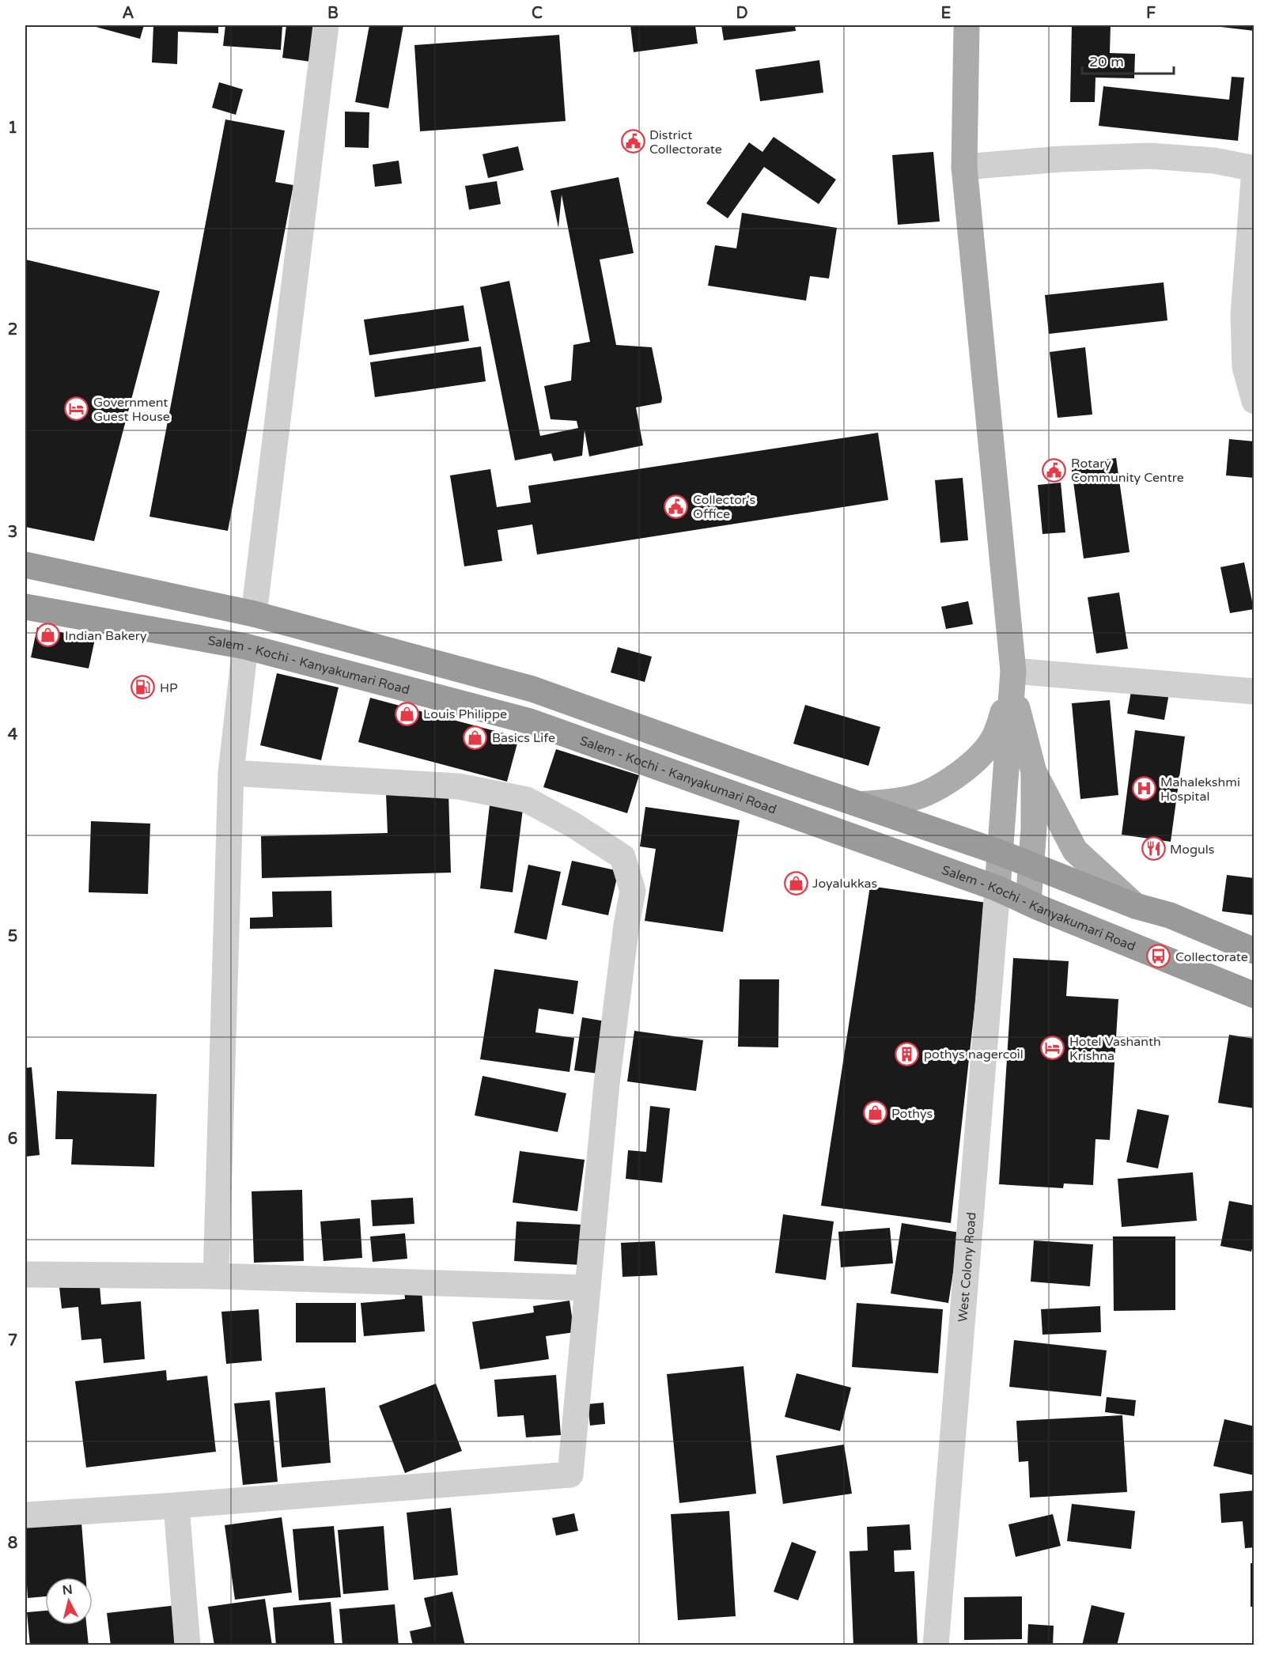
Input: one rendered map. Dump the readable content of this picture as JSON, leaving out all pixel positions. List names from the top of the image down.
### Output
{
  "streets": {
    "highway": ["Salem - Kochi - Kanyakumari Road"],
    "street": ["West Colony Road"]
  },
  "crossings": [
    ["Salem - Kochi - Kanyakumari Road", "West Colony Road"]
  ],
  "places": {
    "public building": ["District Collectorate", "Rotary Community Centre", "Collector's Office"],
    "hotel": ["Government Guest House", "Hotel Vashanth Krishna"],
    "shop": [
      "Indian Bakery",
      "Louis Philippe",
      "Basics Life",
      "Joyalukkas",
      "Pothys"
    ],
    "fuel station": ["HP"],
    "hospital": ["Mahalekshmi Hospital"],
    "restaurant": ["Moguls"],
    "bus stop": ["Collectorate"],
    "building": ["pothys nagercoil"]
  },
  "scale_bar": "20 m",
  "north": "top",
  "grid": {
    "columns": [
      "A",
      "B",
      "C",
      "D",
      "E",
      "F"
    ],
    "rows": [
      "1",
      "2",
      "3",
      "4",
      "5",
      "6",
      "7",
      "8"
    ]
  }
}
